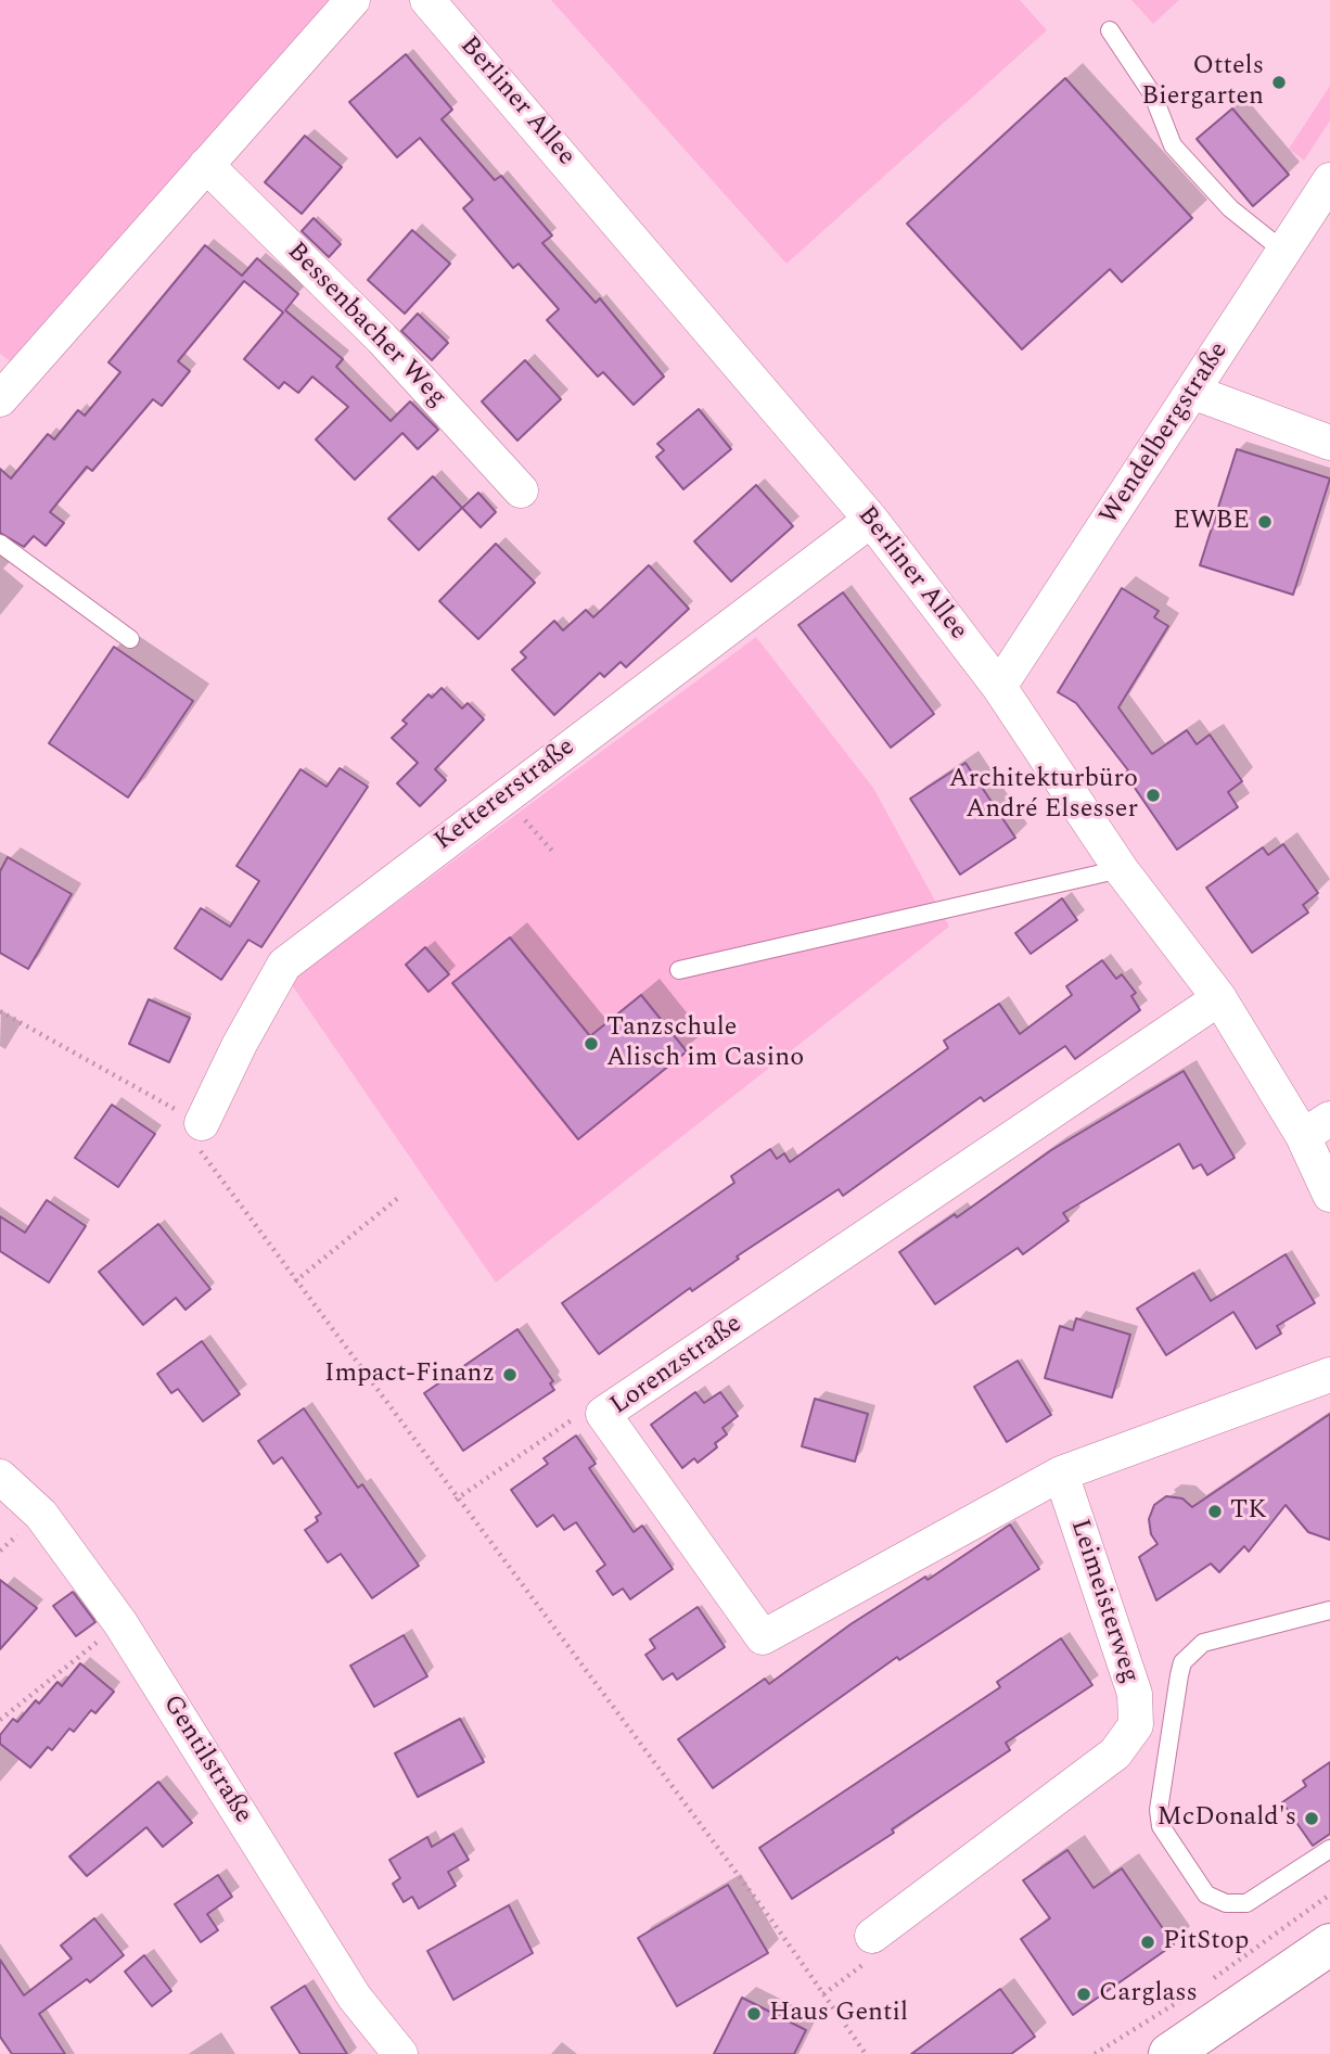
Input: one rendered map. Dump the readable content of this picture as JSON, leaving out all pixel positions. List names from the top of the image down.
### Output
{
  "streets": {
    "street": [
      "Berliner Allee",
      "Bessenbacher Weg",
      "Wendelbergstraße",
      "Kettererstraße",
      "Lorenzstraße",
      "Leimeisterweg",
      "Gentilstraße"
    ]
  },
  "crossings": [
    ["Berliner Allee", "Wendelbergstraße"],
    ["Berliner Allee", "Kettererstraße"],
    ["Berliner Allee", "Lorenzstraße"],
    ["Lorenzstraße", "Leimeisterweg"]
  ],
  "places": [
    "Ottels Biergarten",
    "EWBE",
    "Architekturbüro André Elsesser",
    "Tanzschule Alisch im Casino",
    "Impact-Finanz",
    "TK",
    "McDonald's",
    "PitStop",
    "Carglass",
    "Haus Gentil"
  ]
}
